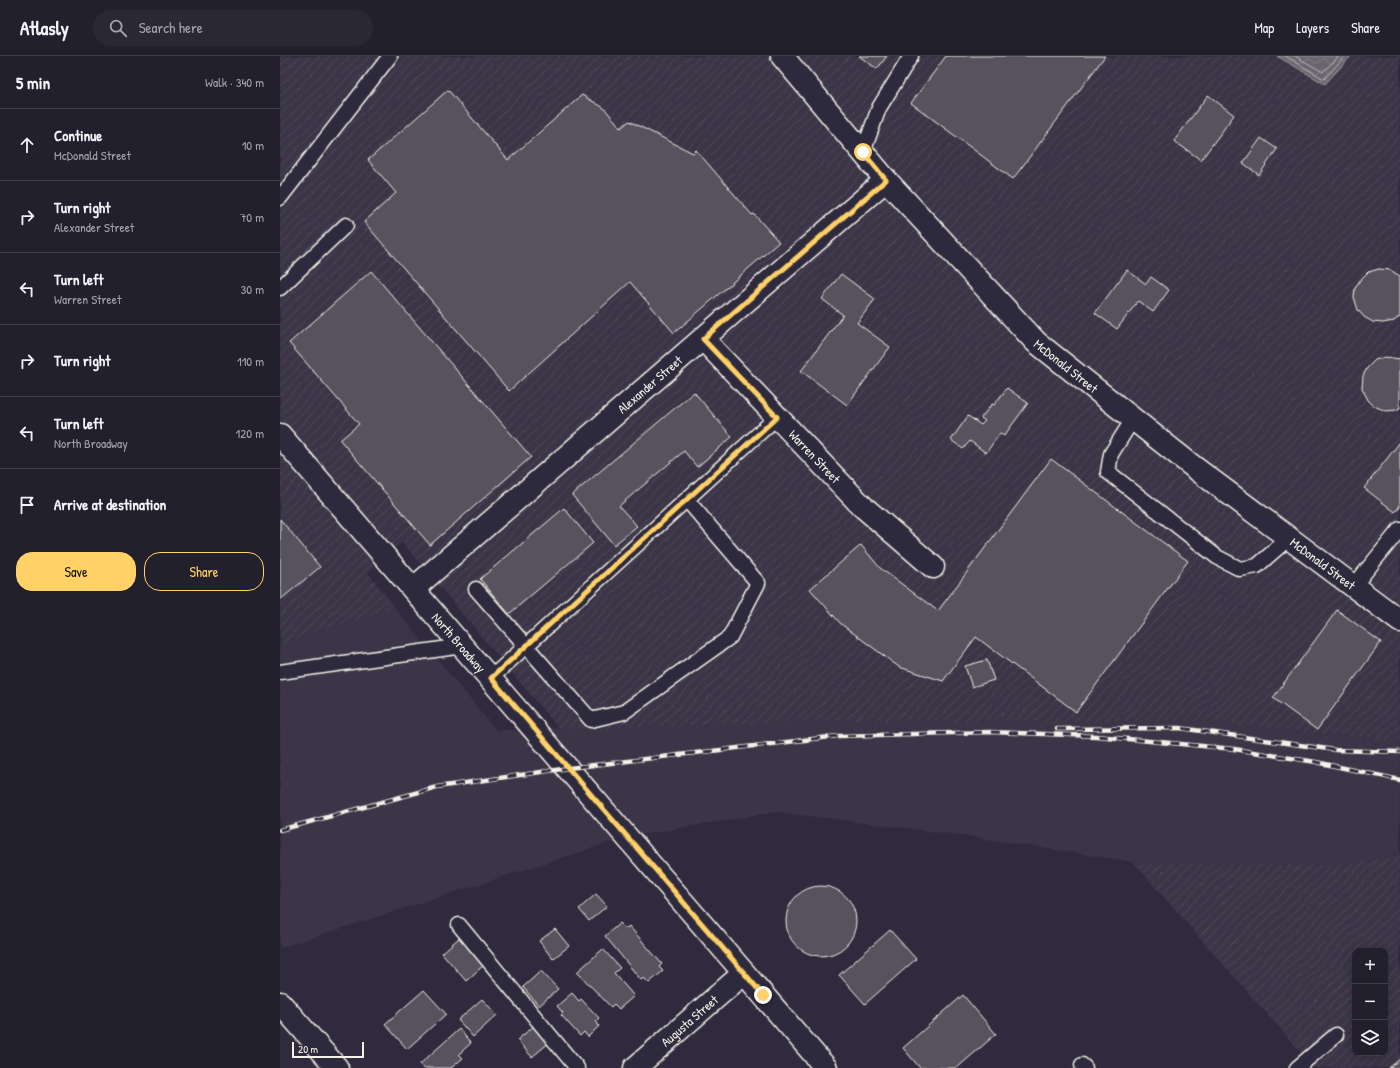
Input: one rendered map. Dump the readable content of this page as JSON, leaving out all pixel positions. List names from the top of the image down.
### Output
{
  "streets": {
    "street": [
      "McDonald Street",
      "Alexander Street",
      "Warren Street",
      "North Broadway",
      "Augusta Street"
    ]
  },
  "crossings": [
    ["McDonald Street", "Alexander Street"],
    ["Alexander Street", "Warren Street"],
    ["Alexander Street", "North Broadway"],
    ["North Broadway", "Augusta Street"]
  ],
  "scale_bar": "20 m",
  "page": {
    "header": "Atlasly",
    "search": "Search here",
    "nav": ["Map", "Layers", "Share"],
    "heading": ["5 min", "Walk · 340 m"],
    "list": [
      ["Continue", "McDonald Street", "10 m"],
      ["Turn right", "Alexander Street", "70 m"],
      ["Turn left", "Warren Street", "30 m"],
      ["Turn right", "110 m"],
      ["Turn left", "North Broadway", "120 m"],
      "Arrive at destination"
    ],
    "buttons": ["Save", "Share"],
    "map_buttons": ["+", "−"],
    "scale": "20 m"
  }
}
